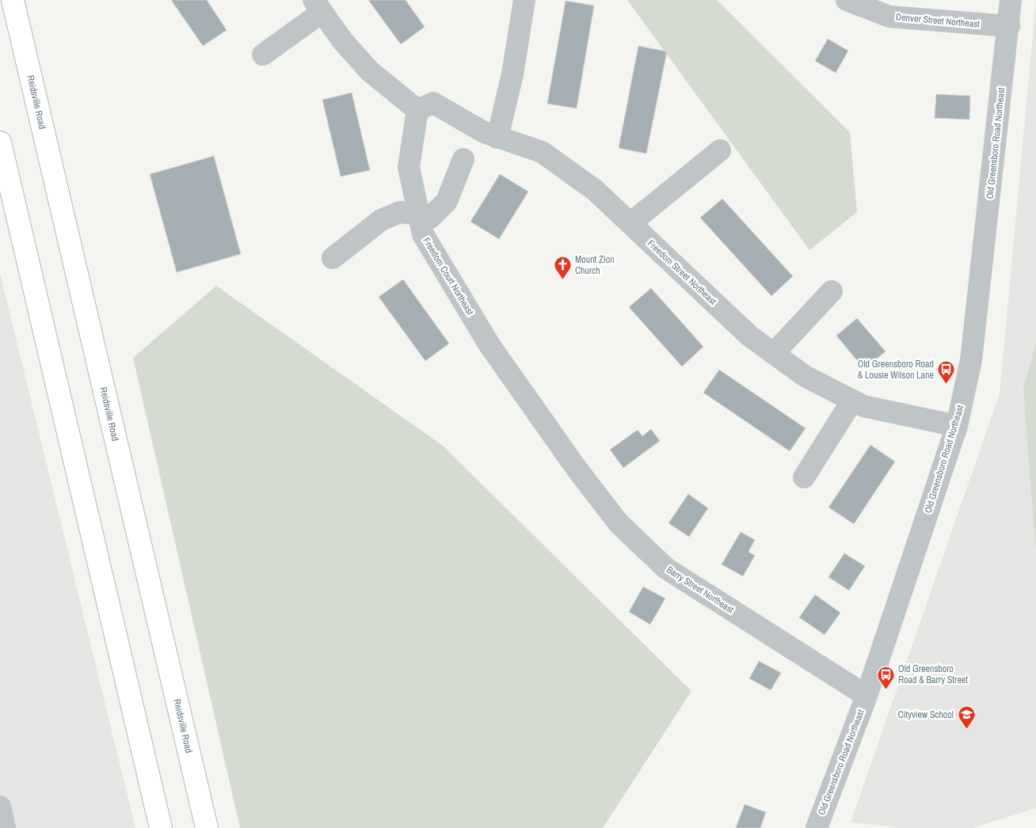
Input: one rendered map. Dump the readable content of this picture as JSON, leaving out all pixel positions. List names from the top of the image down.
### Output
{
  "streets": {
    "highway": ["Reidsville Road"],
    "street": [
      "Denver Street Northeast",
      "Old Greensboro Road Northeast",
      "Freedom Street Northeast",
      "Freedom Court Northeast",
      "Barry Street Northeast"
    ]
  },
  "crossings": [
    ["Denver Street Northeast", "Old Greensboro Road Northeast"],
    ["Old Greensboro Road Northeast", "Freedom Street Northeast"],
    ["Old Greensboro Road Northeast", "Barry Street Northeast"],
    ["Freedom Street Northeast", "Freedom Court Northeast"],
    ["Freedom Court Northeast", "Barry Street Northeast"]
  ],
  "places": {
    "church": ["Mount Zion Church"],
    "bus stop": ["Old Greensboro Road & Lousie Wilson Lane", "Old Greensboro Road & Barry Street"],
    "school or university": ["Cityview School"]
  }
}
